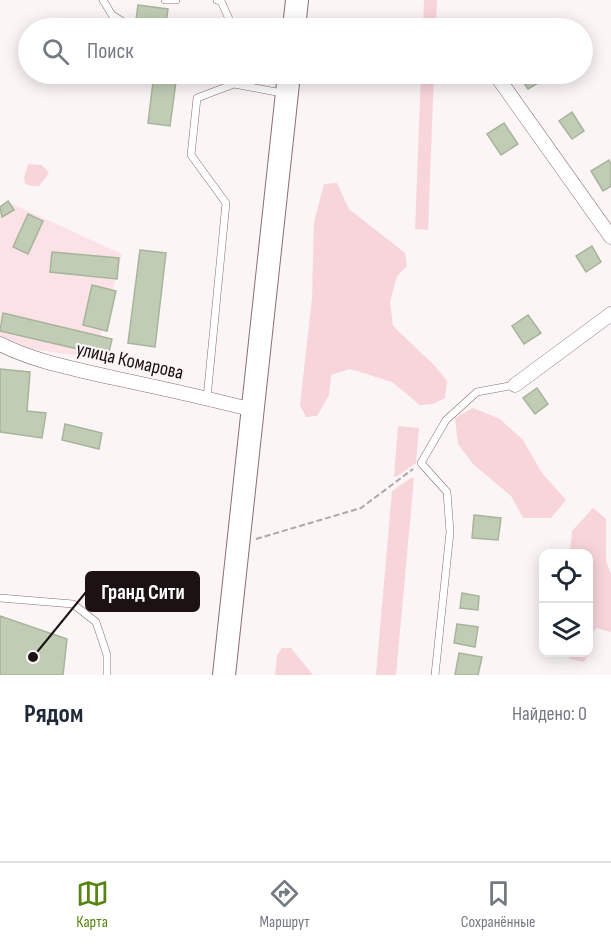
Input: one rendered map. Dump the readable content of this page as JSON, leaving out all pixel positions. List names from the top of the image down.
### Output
{
  "streets": {
    "street": ["улица Комарова"]
  },
  "places": ["Гранд Сити"],
  "page": {
    "search": "Поиск",
    "heading": ["Рядом", "Найдено: 0"],
    "nav": ["Карта", "Маршрут", "Сохранённые"]
  }
}
